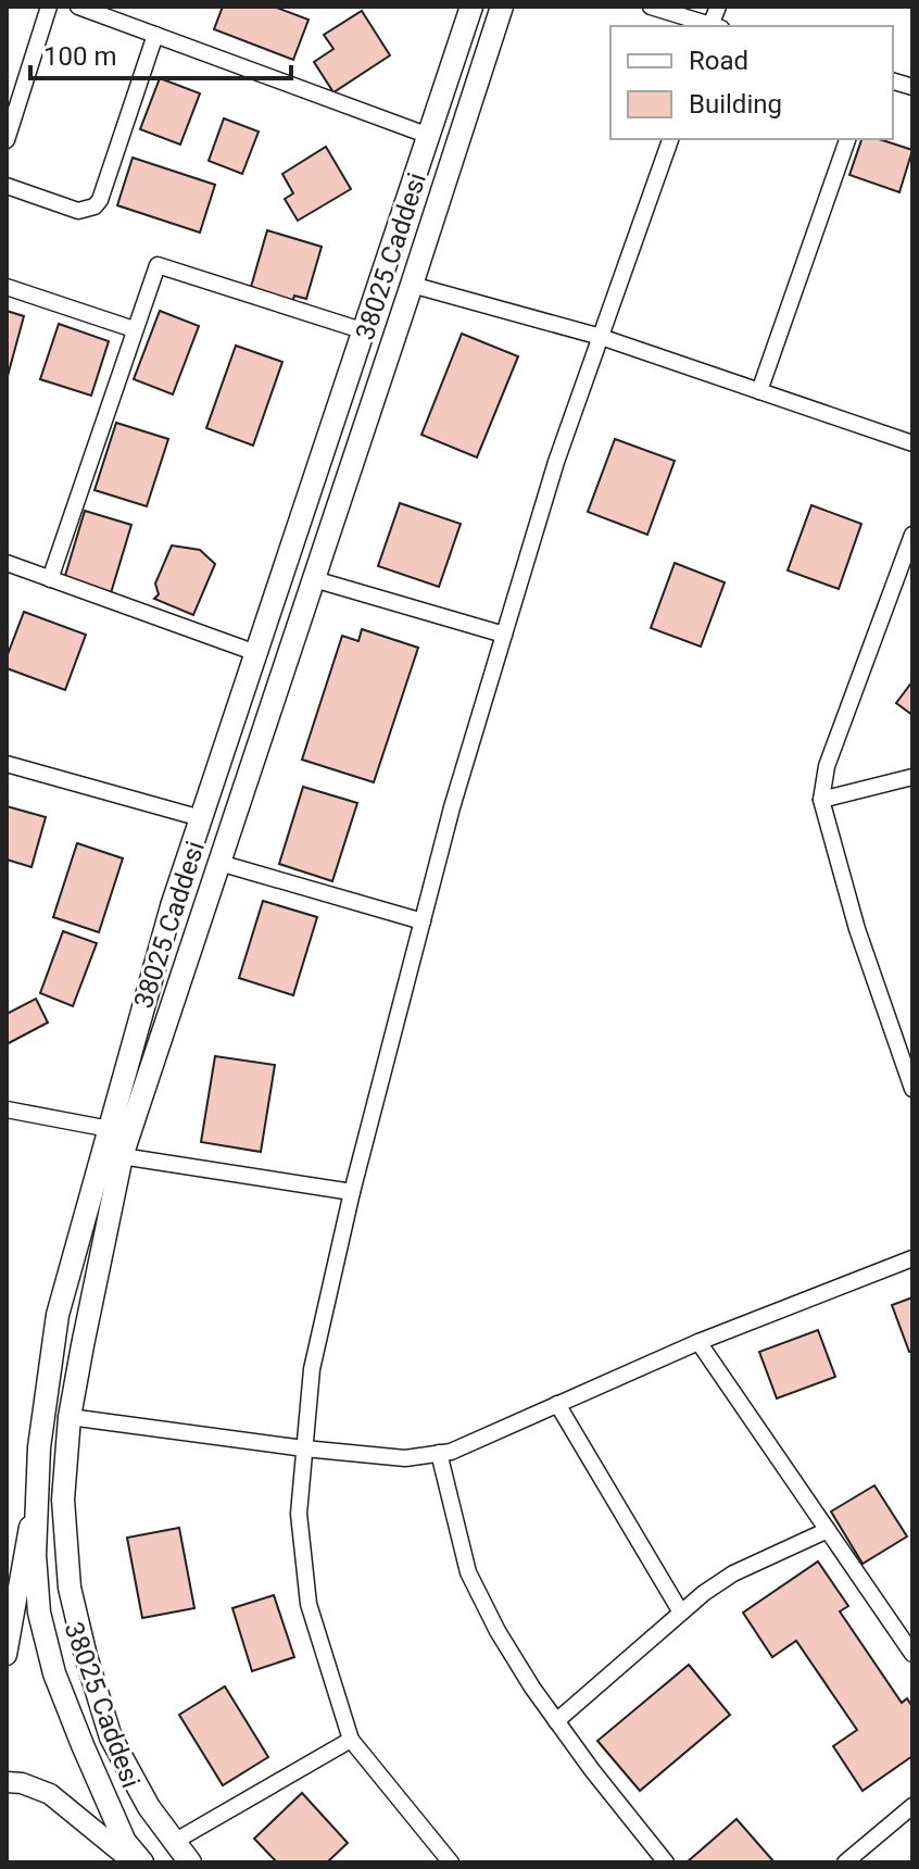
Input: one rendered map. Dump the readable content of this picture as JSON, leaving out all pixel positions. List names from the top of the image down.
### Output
{
  "streets": {
    "main road": ["38025 Caddesi"]
  },
  "legend": ["Road", "Building"],
  "scale_bar": "100 m"
}
